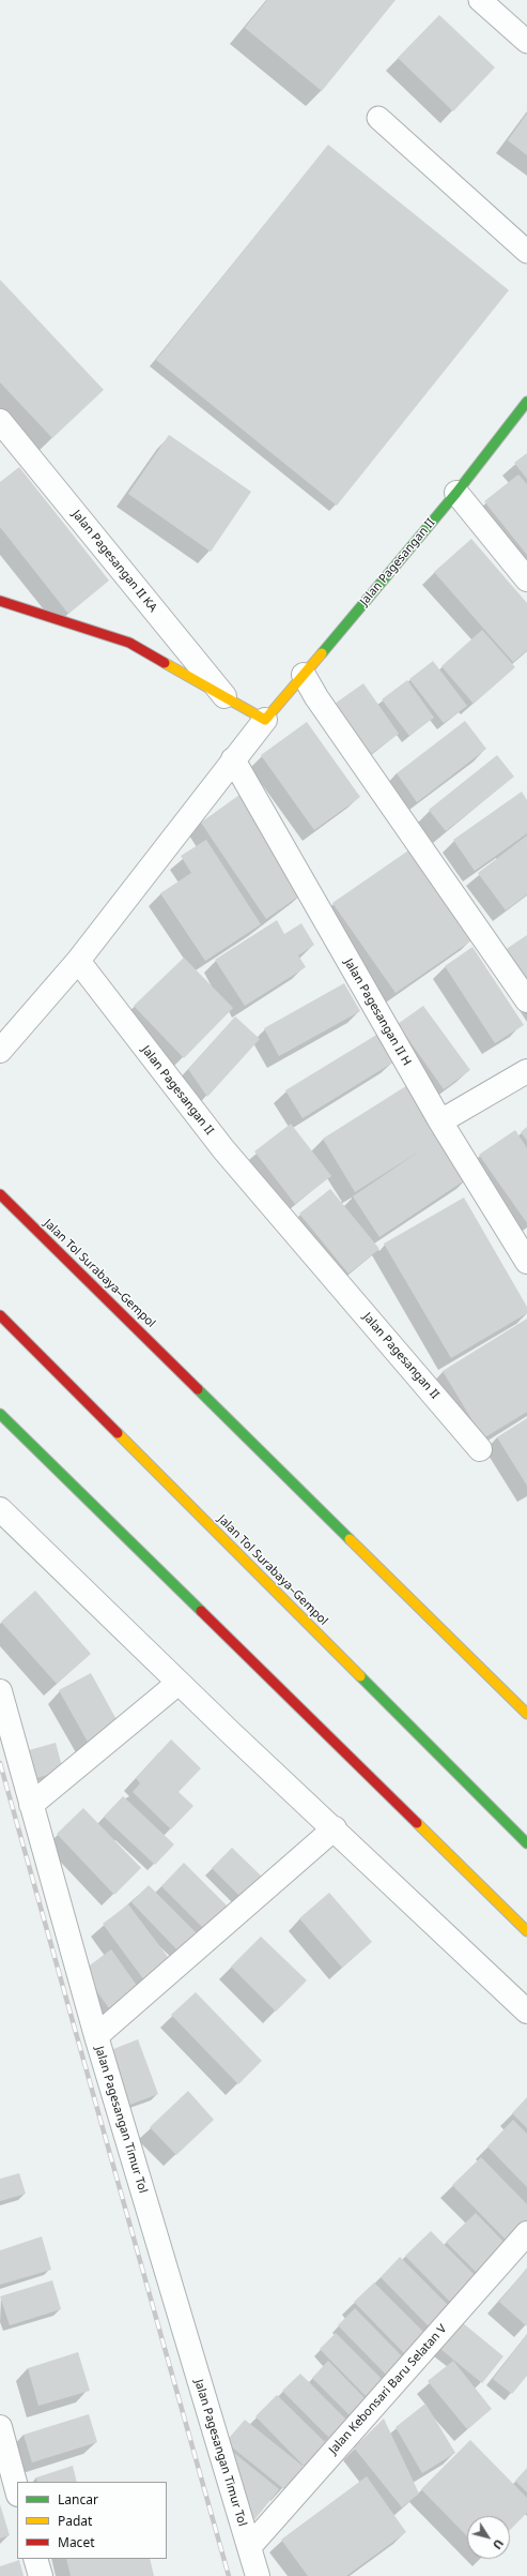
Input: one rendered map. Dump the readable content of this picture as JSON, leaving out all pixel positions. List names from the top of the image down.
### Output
{
  "streets": {
    "main road": ["Jalan Pagesangan II", "Jalan Tol Surabaya–Gempol"],
    "street": [
      "Jalan Pagesangan II KA",
      "Jalan Pagesangan II H",
      "Jalan Pagesangan Timur Tol",
      "Jalan Kebonsari Baru Selatan V"
    ]
  },
  "crossings": [
    ["Jalan Pagesangan II", "Jalan Pagesangan II H"],
    ["Jalan Pagesangan Timur Tol", "Jalan Kebonsari Baru Selatan V"]
  ],
  "legend": ["Lancar", "Padat", "Macet"],
  "north": "bottom right"
}
